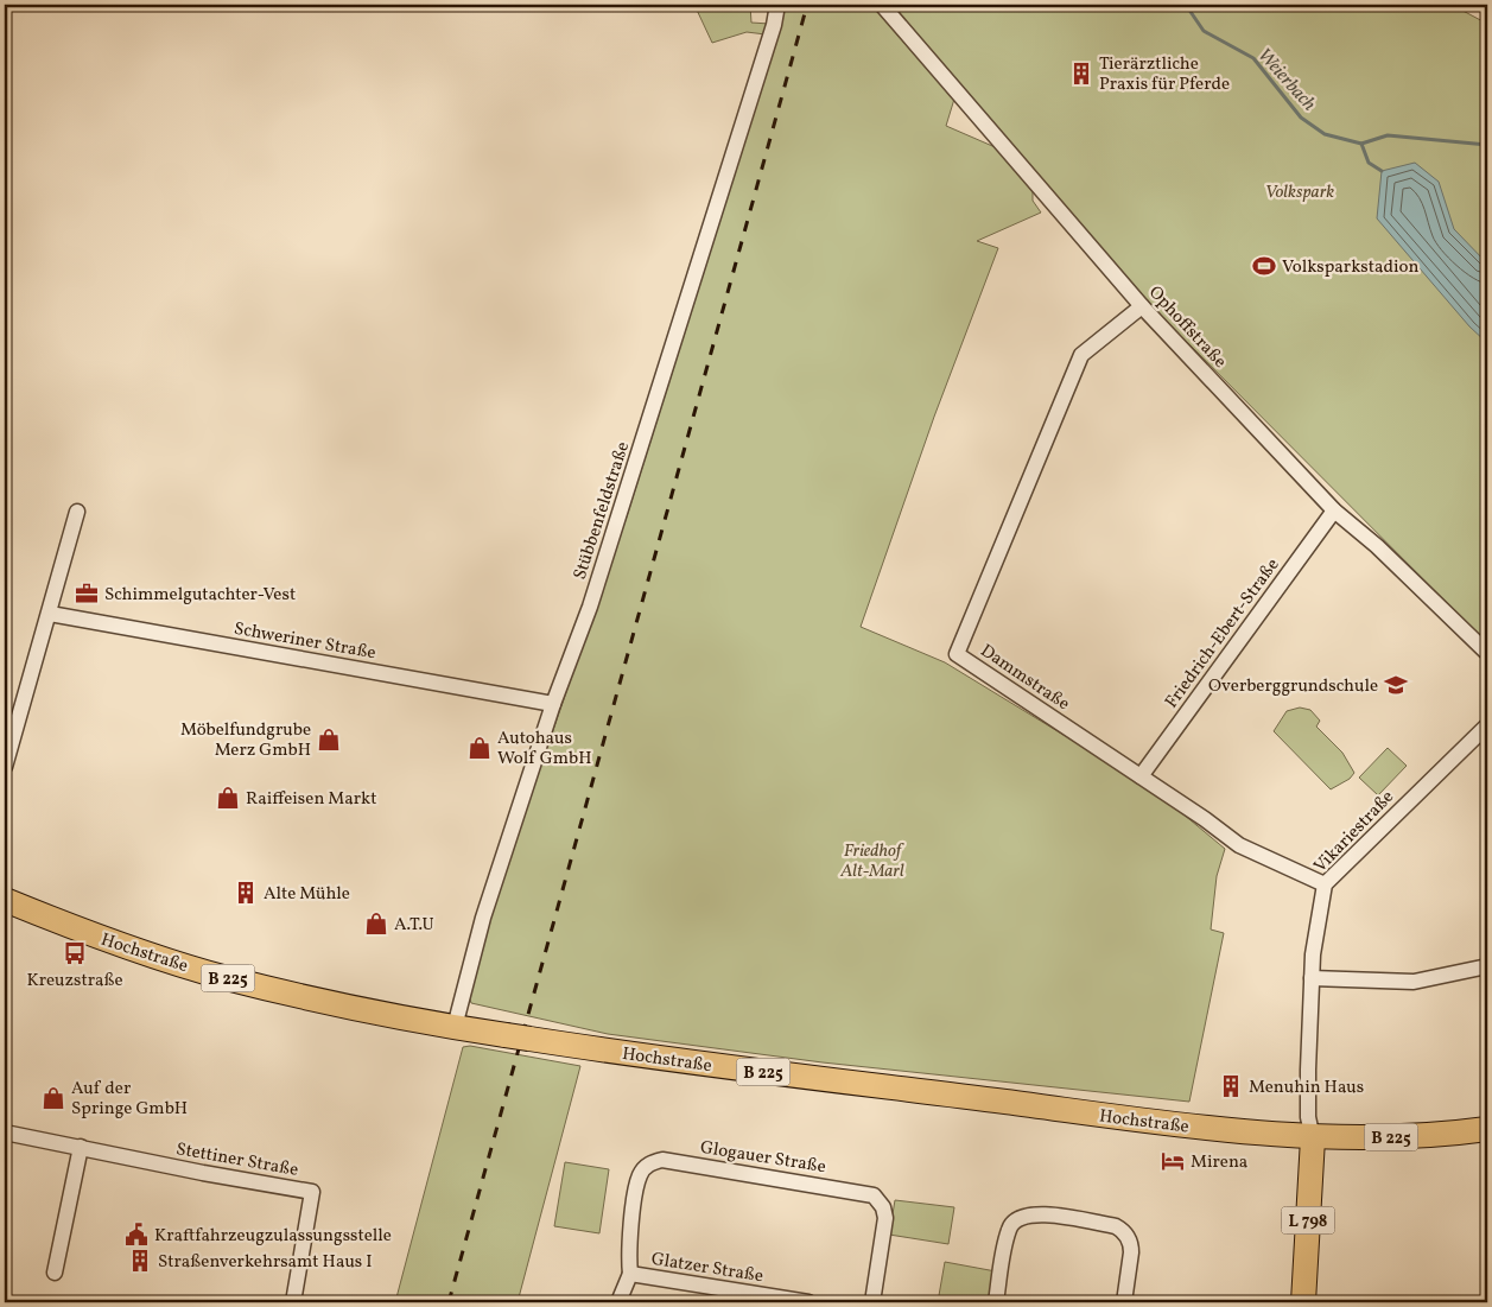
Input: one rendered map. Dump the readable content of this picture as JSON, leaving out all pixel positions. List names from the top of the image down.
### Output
{
  "streets": {
    "main road": ["Hochstraße", "B 225", "L 798"],
    "street": [
      "Ophoffstraße",
      "Stübbenfeldstraße",
      "Friedrich-Ebert-Straße",
      "Schweriner Straße",
      "Dammstraße",
      "Vikariestraße",
      "Glogauer Straße",
      "Stettiner Straße",
      "Glatzer Straße"
    ]
  },
  "crossings": [
    ["Ophoffstraße", "Friedrich-Ebert-Straße"],
    ["Ophoffstraße", "Dammstraße"],
    ["Stübbenfeldstraße", "Schweriner Straße"],
    ["Stübbenfeldstraße", "Hochstraße"],
    ["Friedrich-Ebert-Straße", "Dammstraße"],
    ["Dammstraße", "Vikariestraße"],
    ["Vikariestraße", "Hochstraße"],
    ["Vikariestraße", "L 798"],
    ["Hochstraße", "L 798"],
    ["Glogauer Straße", "Glatzer Straße"]
  ],
  "water": ["Weierbach"],
  "parks": ["Volkspark", "Friedhof Alt-Marl"],
  "places": {
    "building": [
      "Tierärztliche Praxis für Pferde",
      "Alte Mühle",
      "Menuhin Haus",
      "Straßenverkehrsamt Haus I"
    ],
    "sports": ["Volksparkstadion"],
    "office": ["Schimmelgutachter-Vest"],
    "school or university": ["Overberggrundschule"],
    "shop": [
      "Möbelfundgrube Merz GmbH",
      "Autohaus Wolf GmbH",
      "Raiffeisen Markt",
      "A.T.U",
      "Auf der Springe GmbH"
    ],
    "bus stop": ["Kreuzstraße"],
    "hotel": ["Mirena"],
    "public building": ["Kraftfahrzeugzulassungsstelle"]
  }
}
